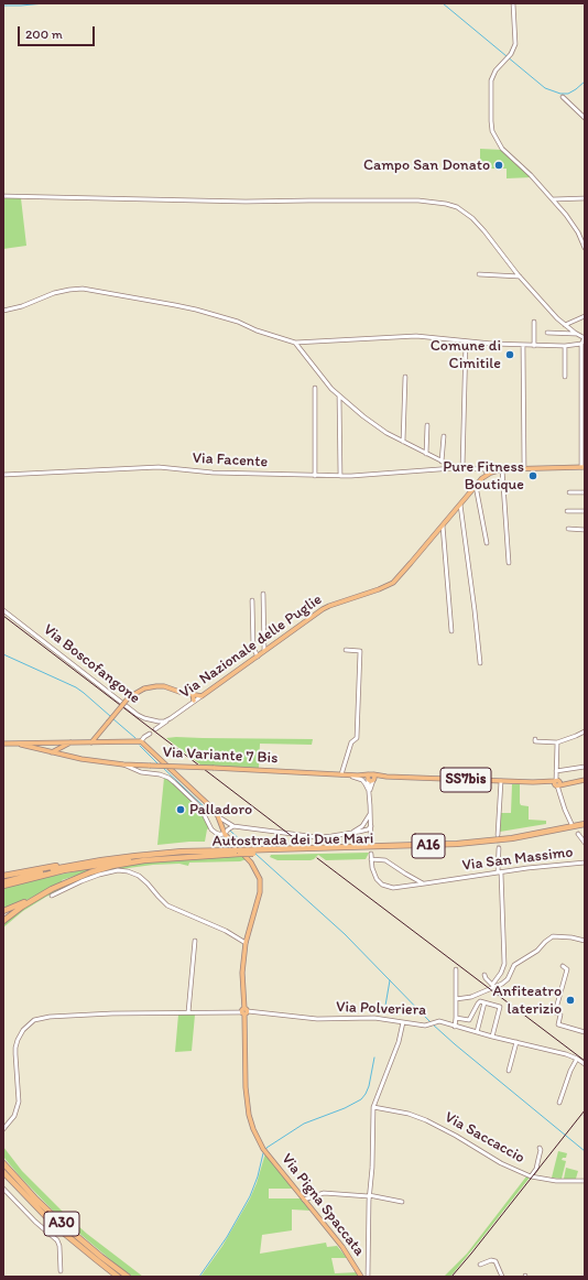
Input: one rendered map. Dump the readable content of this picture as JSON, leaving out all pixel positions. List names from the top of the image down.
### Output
{
  "streets": {
    "highway": ["Autostrada dei Due Mari", "A16", "A30"],
    "main road": [
      "Via Nazionale delle Puglie",
      "Via Variante 7 Bis",
      "SS7bis",
      "Via Pigna Spaccata"
    ],
    "street": [
      "Via Facente",
      "Via Boscofangone",
      "Via San Massimo",
      "Via Polveriera",
      "Via Saccaccio"
    ]
  },
  "crossings": [
    ["Via Facente", "Via Nazionale delle Puglie"],
    ["Via Nazionale delle Puglie", "Via Boscofangone"],
    ["Via Variante 7 Bis", "SS7bis"],
    ["Via Polveriera", "Via Pigna Spaccata"]
  ],
  "places": [
    "Campo San Donato",
    "Comune di Cimitile",
    "Pure Fitness Boutique",
    "Palladoro",
    "Anfiteatro laterizio"
  ],
  "scale_bar": "200 m"
}
